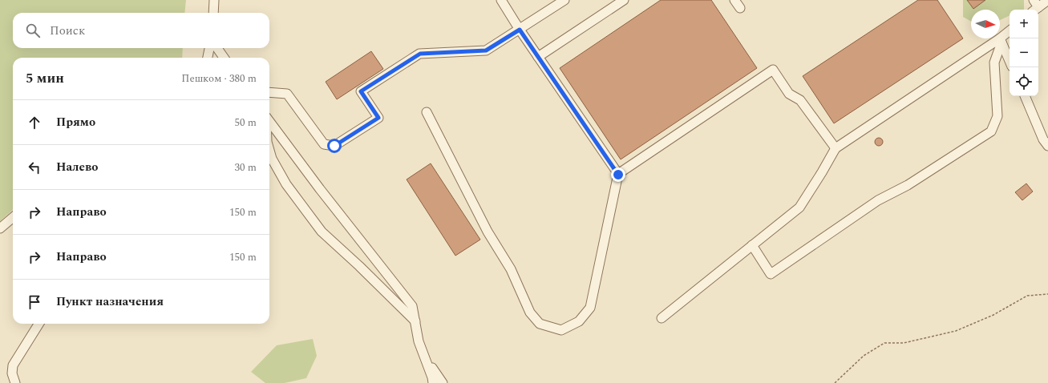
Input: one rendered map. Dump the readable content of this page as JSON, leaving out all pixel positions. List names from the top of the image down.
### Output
{
  "north": "right",
  "page": {
    "map_buttons": ["+", "−"],
    "search": "Поиск",
    "heading": ["5 мин", "Пешком · 380 m"],
    "list": [
      ["Прямо", "50 m"],
      ["Налево", "30 m"],
      ["Направо", "150 m"],
      ["Направо", "150 m"],
      "Пункт назначения"
    ]
  }
}
